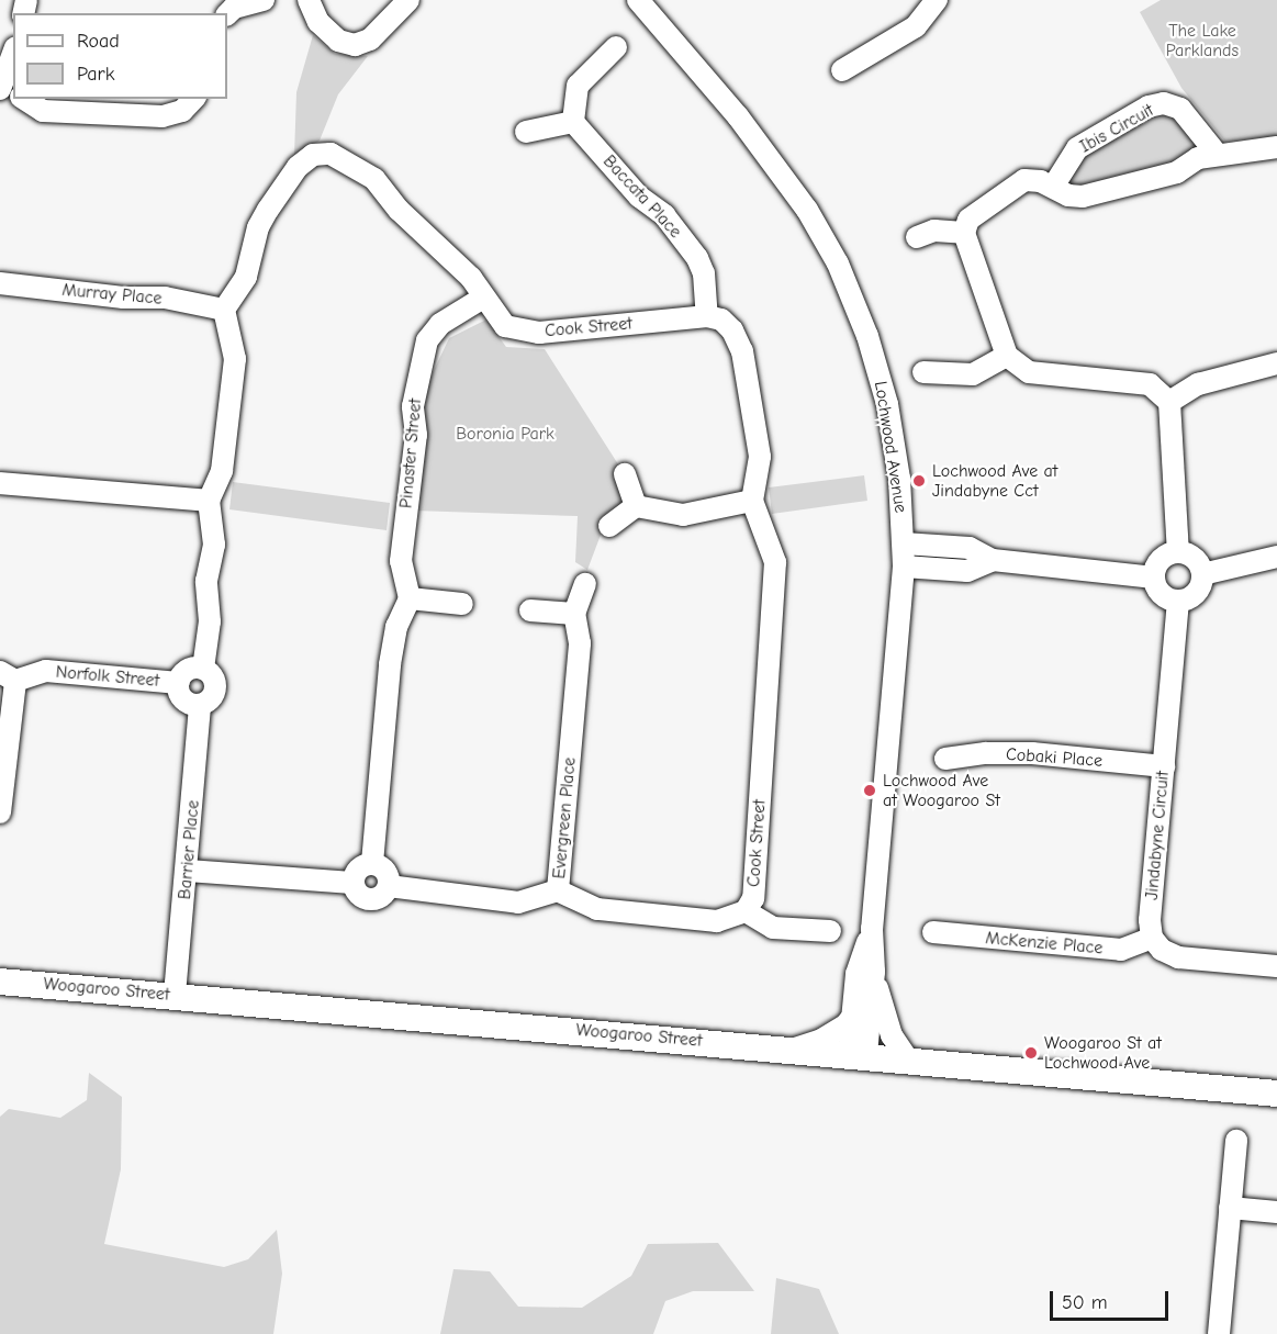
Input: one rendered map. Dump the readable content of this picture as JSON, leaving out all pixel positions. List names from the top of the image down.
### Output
{
  "streets": {
    "main road": ["Woogaroo Street"],
    "street": [
      "Ibis Circuit",
      "Baccata Place",
      "Murray Place",
      "Cook Street",
      "Lochwood Avenue",
      "Pinaster Street",
      "Norfolk Street",
      "Cobaki Place",
      "Evergreen Place",
      "Jindabyne Circuit",
      "Barrier Place",
      "McKenzie Place"
    ]
  },
  "crossings": [
    ["Baccata Place", "Cook Street"],
    ["Murray Place", "Cook Street"],
    ["Cook Street", "Pinaster Street"],
    ["Cook Street", "Evergreen Place"],
    ["Lochwood Avenue", "Woogaroo Street"],
    ["Norfolk Street", "Barrier Place"],
    ["Cobaki Place", "Jindabyne Circuit"],
    ["Jindabyne Circuit", "McKenzie Place"],
    ["Barrier Place", "Woogaroo Street"]
  ],
  "parks": ["The Lake Parklands", "Boronia Park"],
  "places": ["Lochwood Ave at Jindabyne Cct", "Lochwood Ave at Woogaroo St", "Woogaroo St at Lochwood Ave"],
  "legend": ["Road", "Park"],
  "scale_bar": "50 m"
}
